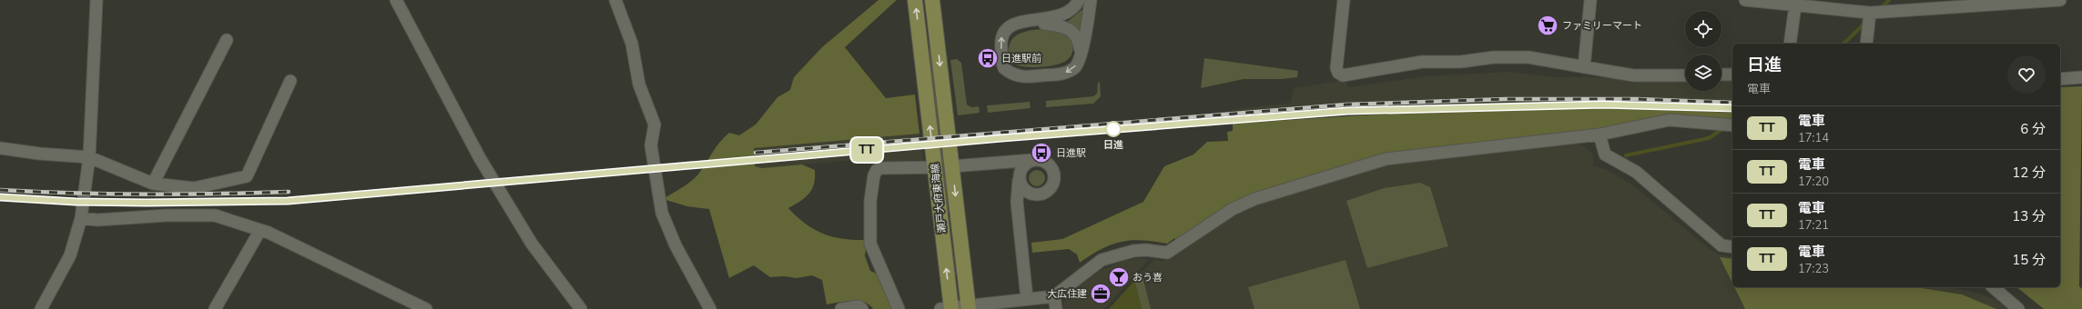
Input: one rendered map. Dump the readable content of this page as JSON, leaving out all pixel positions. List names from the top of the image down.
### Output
{
  "streets": {
    "main road": ["瀬戸大府東海線"]
  },
  "places": {
    "supermarket": ["ファミリーマート"],
    "bus stop": ["日進駅前", "日進駅"],
    "other": ["日進"],
    "bar": ["おう喜"],
    "office": ["大広住建"]
  },
  "page": {
    "on_map": "TT",
    "heading": ["日進", "電車"],
    "list": [
      {
        "mark": "TT",
        "name": "電車",
        "note": "17:14",
        "value": "6 分"
      },
      {
        "mark": "TT",
        "name": "電車",
        "note": "17:20",
        "value": "12 分"
      },
      {
        "mark": "TT",
        "name": "電車",
        "note": "17:21",
        "value": "13 分"
      },
      {
        "mark": "TT",
        "name": "電車",
        "note": "17:23",
        "value": "15 分"
      }
    ]
  }
}
